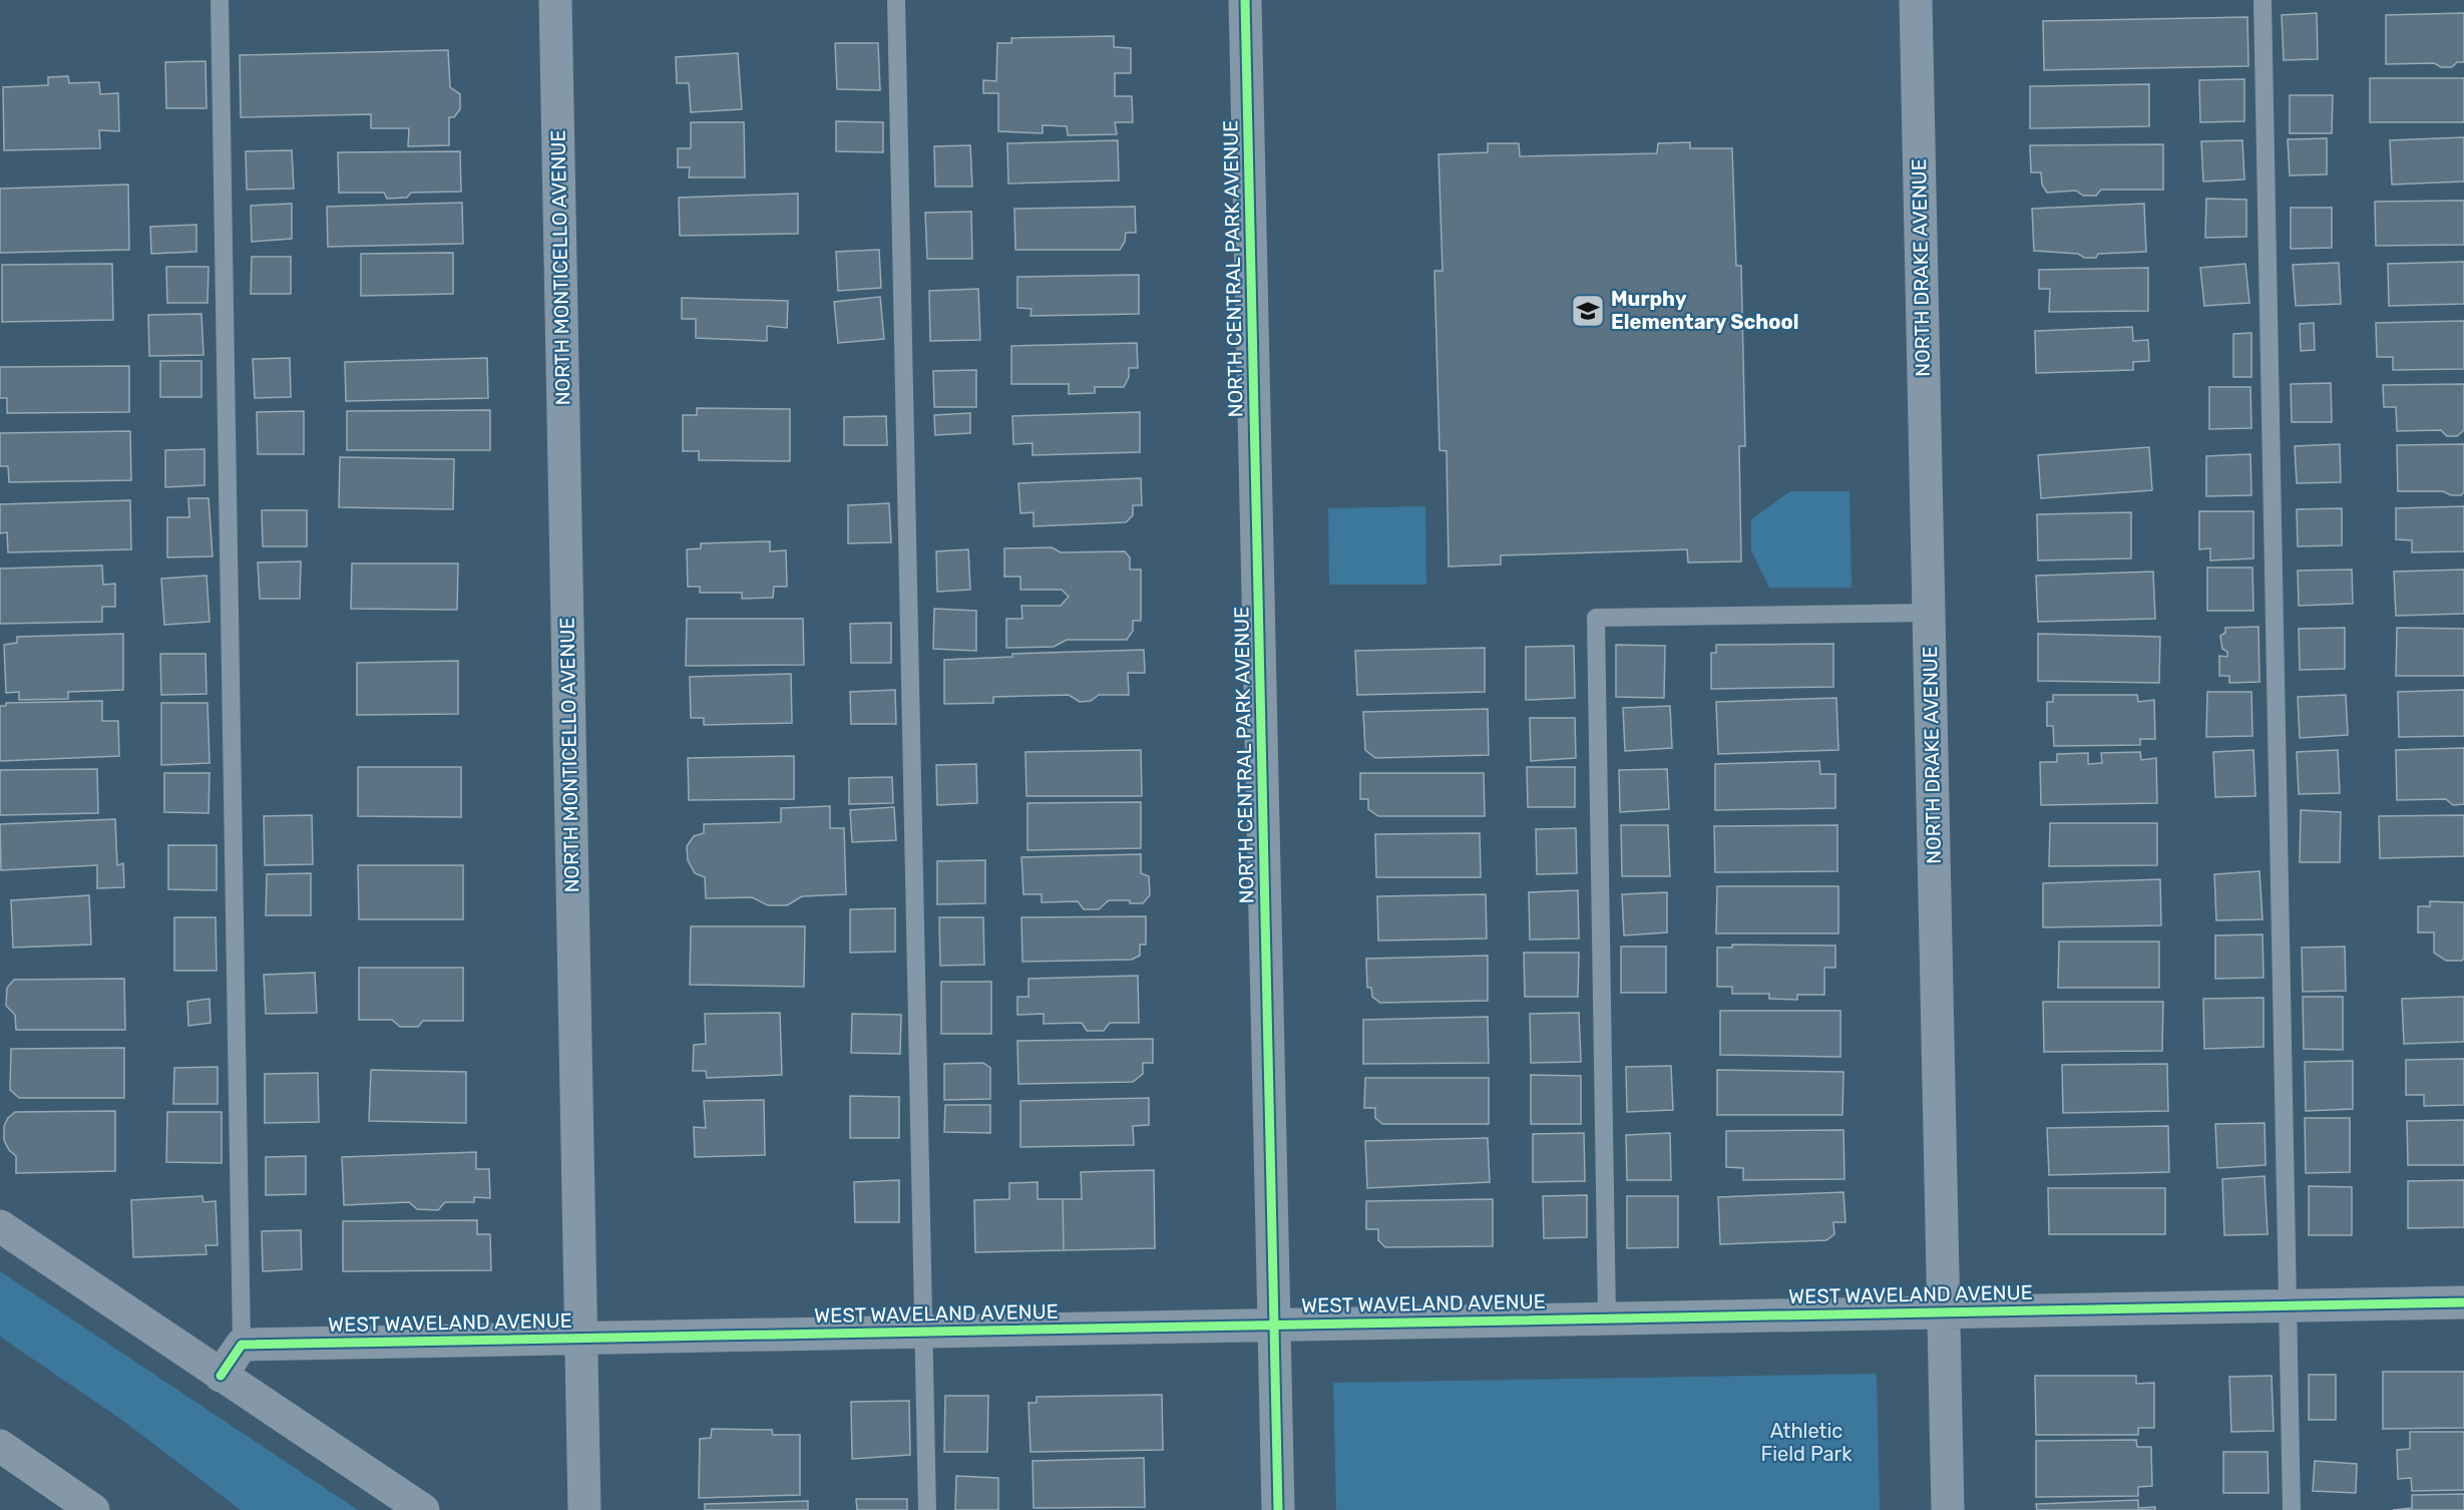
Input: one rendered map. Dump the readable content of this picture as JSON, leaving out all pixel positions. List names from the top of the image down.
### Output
{
  "streets": {
    "street": [
      "NORTH MONTICELLO AVENUE",
      "NORTH DRAKE AVENUE",
      "NORTH CENTRAL PARK AVENUE",
      "WEST WAVELAND AVENUE"
    ]
  },
  "crossings": [
    ["NORTH MONTICELLO AVENUE", "WEST WAVELAND AVENUE"],
    ["NORTH DRAKE AVENUE", "WEST WAVELAND AVENUE"],
    ["NORTH CENTRAL PARK AVENUE", "WEST WAVELAND AVENUE"]
  ],
  "parks": ["Athletic Field Park"],
  "places": {
    "school or university": ["Murphy Elementary School"]
  }
}
